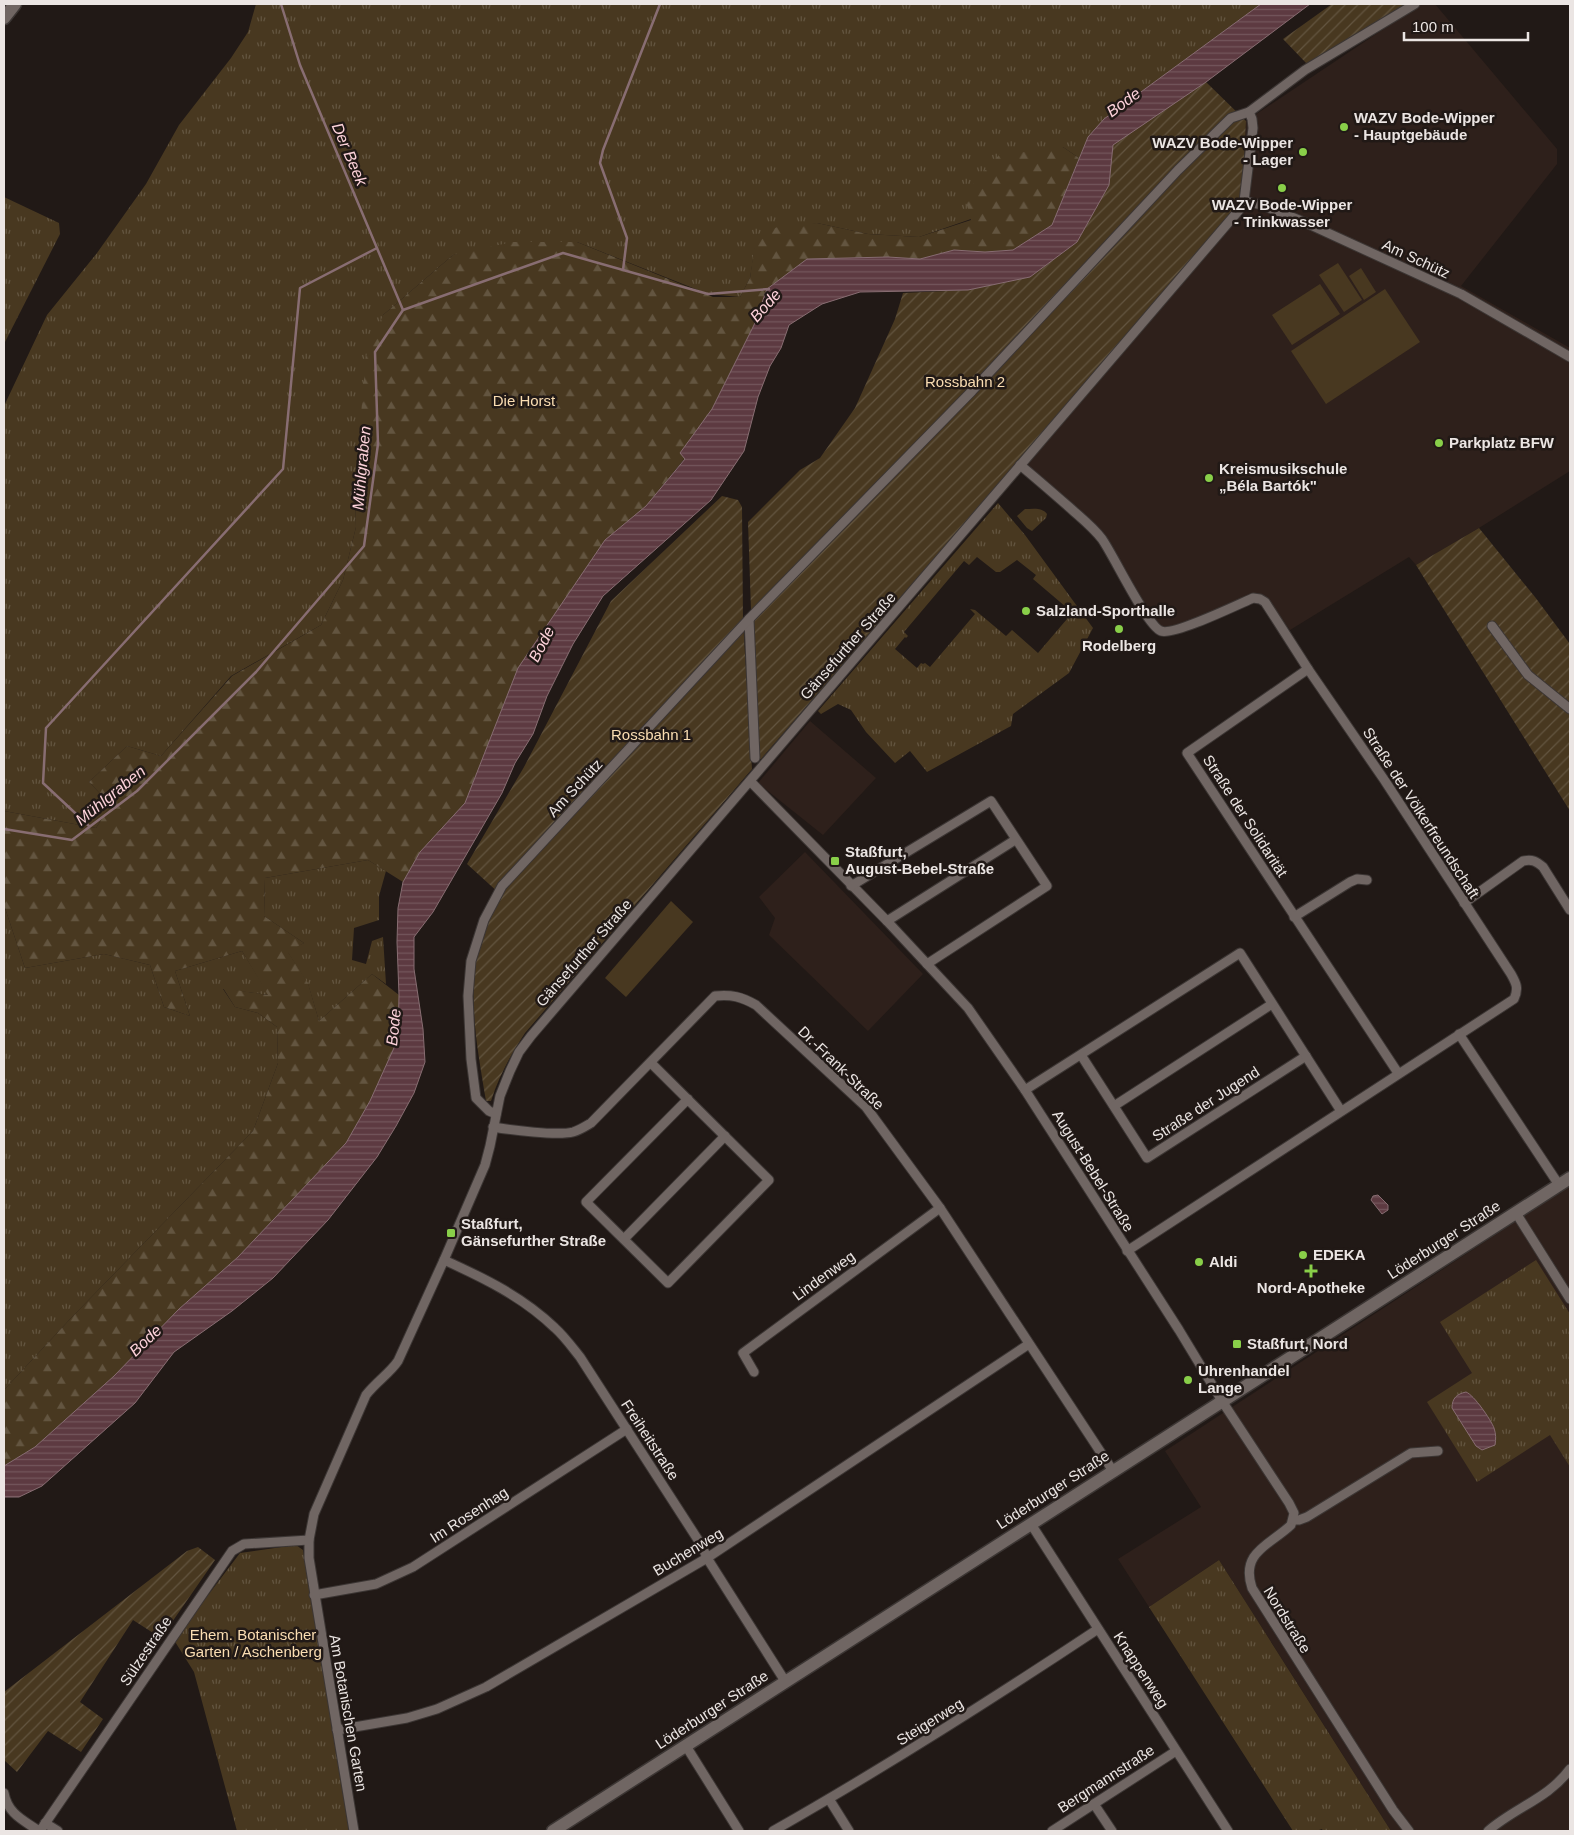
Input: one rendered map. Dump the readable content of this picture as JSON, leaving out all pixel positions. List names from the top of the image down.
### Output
{
  "streets": {
    "street": [
      "Am Schütz",
      "Gänsefurther Straße",
      "Straße der Völkerfreundschaft",
      "Straße der Solidarität",
      "Dr.-Frank-Straße",
      "Straße der Jugend",
      "August-Bebel-Straße",
      "Löderburger Straße",
      "Lindenweg",
      "Freiheitstraße",
      "Im Rosenhag",
      "Buchenweg",
      "Nordstraße",
      "Sülzestraße",
      "Knappenweg",
      "Am Botanischen Garten",
      "Steigerweg",
      "Bergmannstraße"
    ]
  },
  "crossings": [
    ["Am Schütz", "Gänsefurther Straße"],
    ["Gänsefurther Straße", "Dr.-Frank-Straße"],
    ["Gänsefurther Straße", "August-Bebel-Straße"],
    ["Gänsefurther Straße", "Freiheitstraße"],
    ["Gänsefurther Straße", "Sülzestraße"],
    ["Gänsefurther Straße", "Am Botanischen Garten"],
    ["Straße der Völkerfreundschaft", "Straße der Solidarität"],
    ["Dr.-Frank-Straße", "Löderburger Straße"],
    ["Dr.-Frank-Straße", "Lindenweg"],
    ["Dr.-Frank-Straße", "Buchenweg"],
    ["August-Bebel-Straße", "Löderburger Straße"],
    ["Löderburger Straße", "Freiheitstraße"],
    ["Löderburger Straße", "Knappenweg"],
    ["Freiheitstraße", "Im Rosenhag"],
    ["Freiheitstraße", "Buchenweg"],
    ["Im Rosenhag", "Am Botanischen Garten"],
    ["Buchenweg", "Am Botanischen Garten"],
    ["Sülzestraße", "Am Botanischen Garten"],
    ["Knappenweg", "Steigerweg"],
    ["Knappenweg", "Bergmannstraße"]
  ],
  "water": ["Bode", "Der Beek", "Mühlgraben"],
  "parks": [
    "Rossbahn 2",
    "Die Horst",
    "Rossbahn 1",
    "Ehem. Botanischer Garten / Aschenberg"
  ],
  "places": {
    "other": [
      "WAZV Bode-Wipper - Hauptgebäude",
      "WAZV Bode-Wipper - Lager",
      "WAZV Bode-Wipper - Trinkwasser",
      "Parkplatz BFW",
      "Kreismusikschule „Béla Bartók\"",
      "Salzland-Sporthalle",
      "Rodelberg",
      "EDEKA",
      "Aldi",
      "Uhrenhandel Lange"
    ],
    "transit": ["Staßfurt, August-Bebel-Straße", "Staßfurt, Gänsefurther Straße", "Staßfurt, Nord"],
    "health": ["Nord-Apotheke"]
  },
  "scale_bar": "100 m"
}
